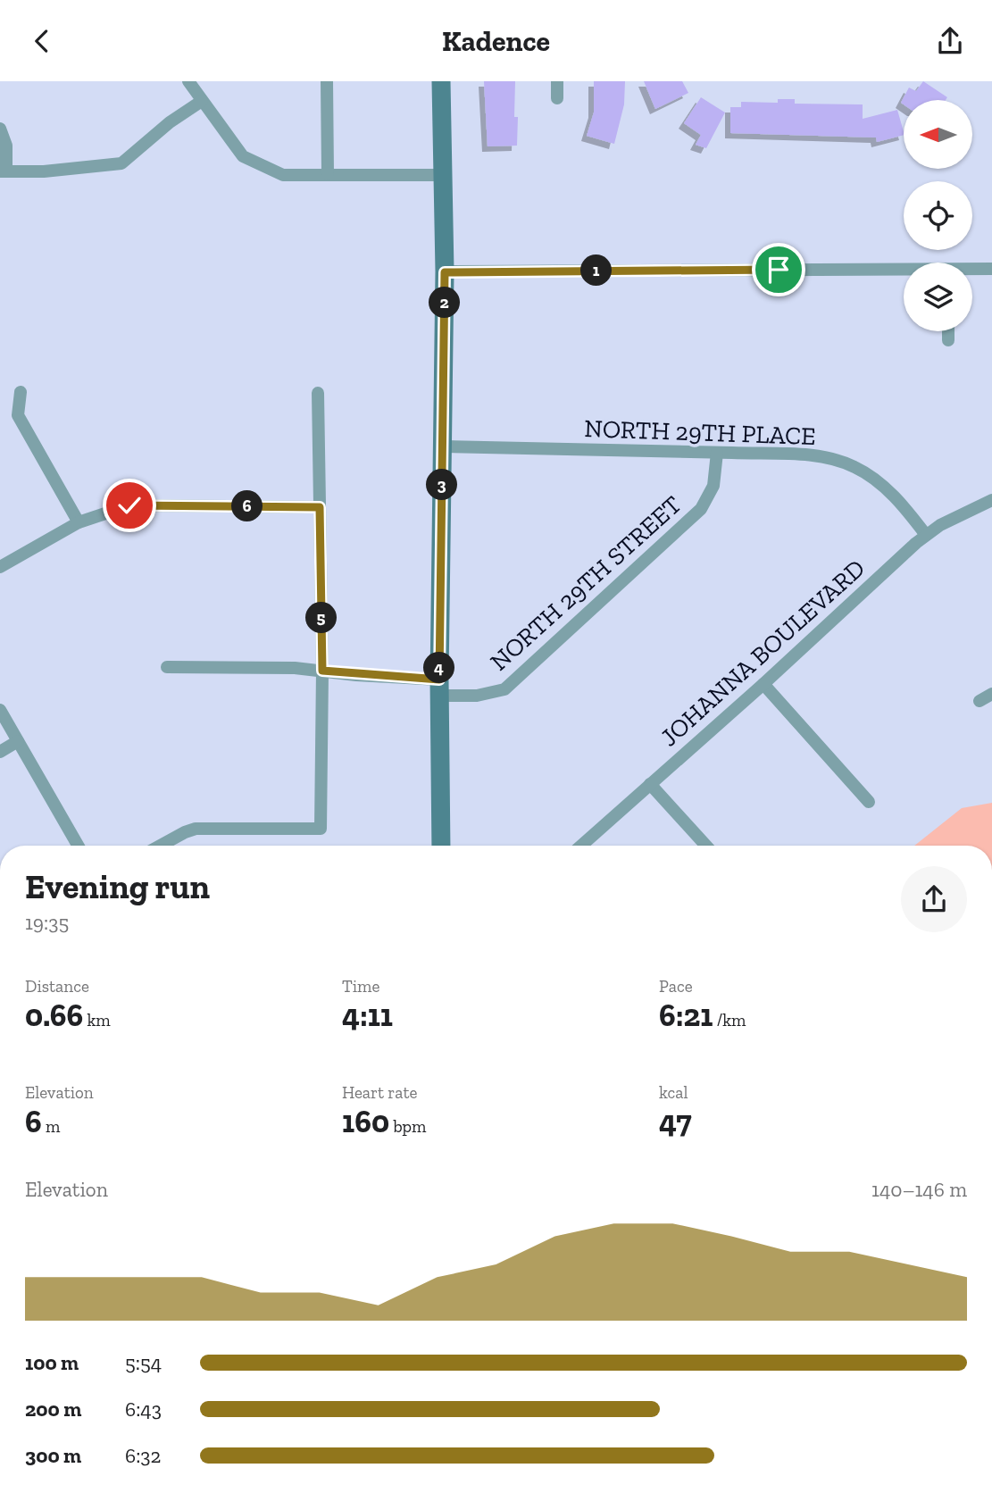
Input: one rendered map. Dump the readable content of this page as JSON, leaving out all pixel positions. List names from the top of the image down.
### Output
{
  "streets": {
    "street": ["NORTH 29TH PLACE", "NORTH 29TH STREET", "JOHANNA BOULEVARD"]
  },
  "crossings": [
    ["NORTH 29TH PLACE", "NORTH 29TH STREET"],
    ["NORTH 29TH PLACE", "JOHANNA BOULEVARD"]
  ],
  "north": "left",
  "page": {
    "header": "Kadence",
    "pins": [
      "1",
      "2",
      "3",
      "6",
      "5",
      "4"
    ],
    "heading": ["Evening run", "19:35"],
    "stats": [
      ["Distance", "0.66 km"],
      ["Time", "4:11"],
      ["Pace", "6:21 /km"],
      ["Elevation", "6 m"],
      ["Heart rate", "160 bpm"],
      ["kcal", "47"]
    ],
    "chart": ["Elevation", "140–146 m"],
    "list": [
      {
        "name": "100 m",
        "note": "5:54"
      },
      {
        "name": "200 m",
        "note": "6:43"
      },
      {
        "name": "300 m",
        "note": "6:32"
      }
    ]
  }
}
